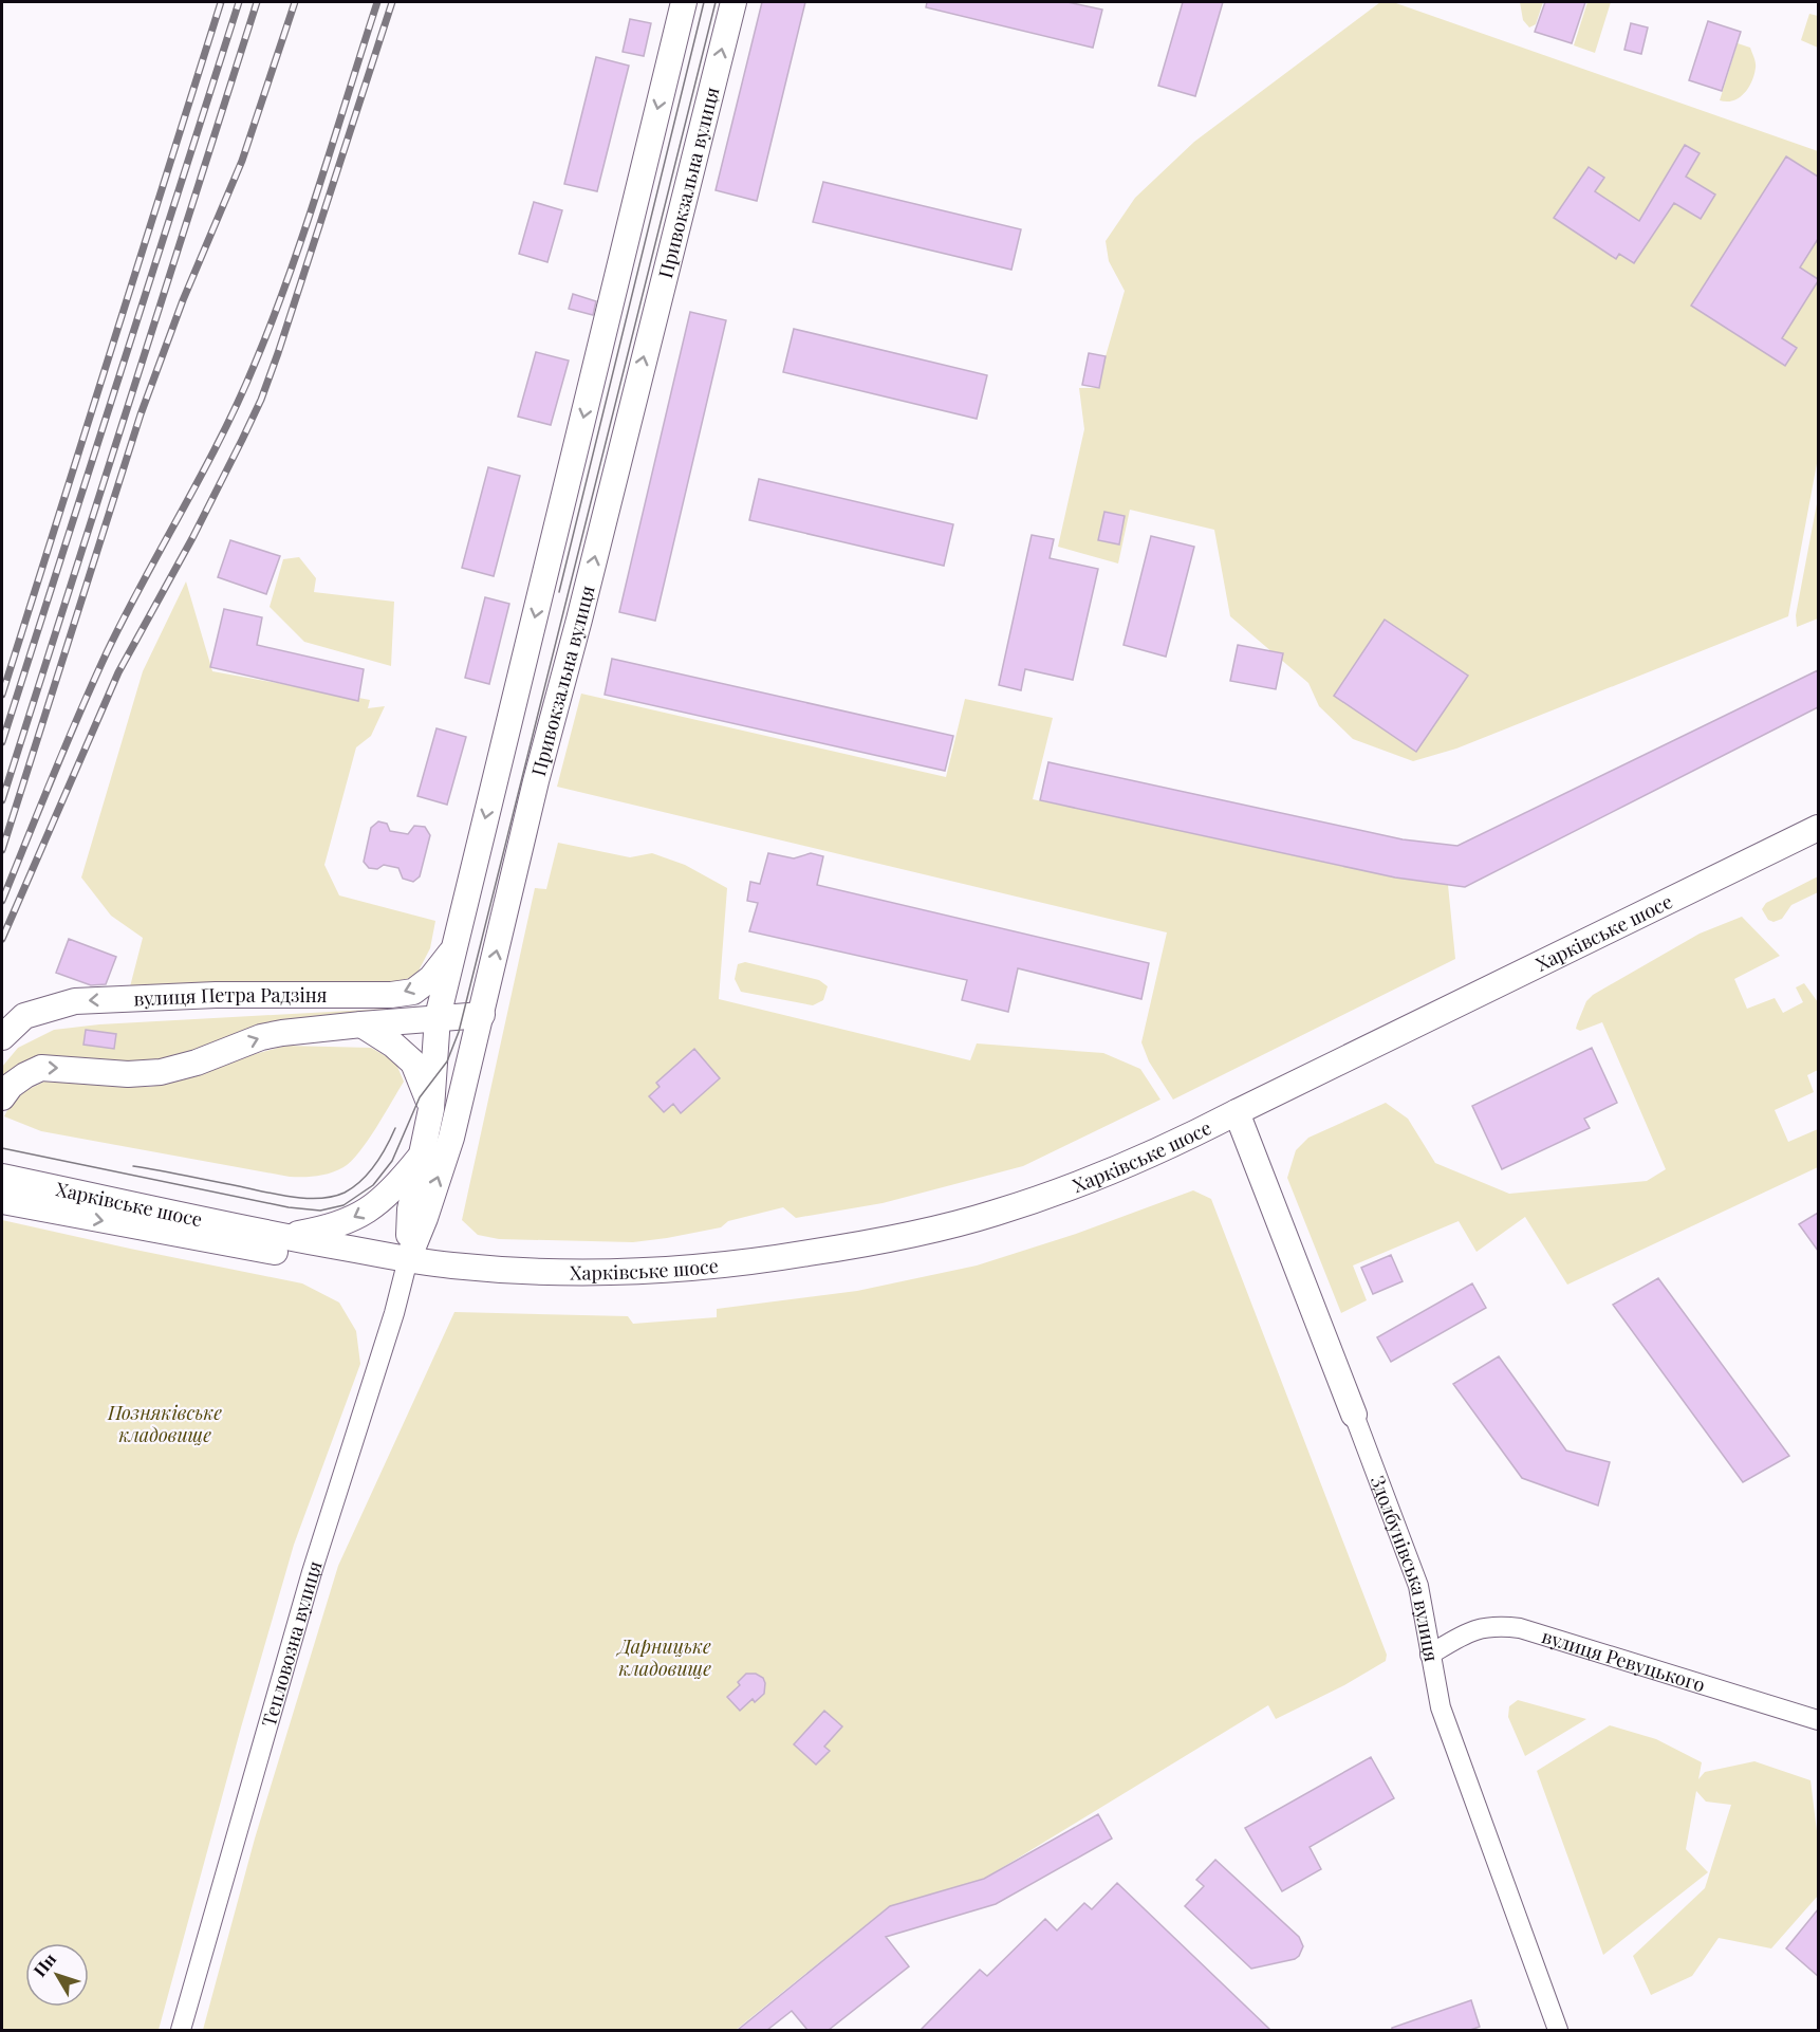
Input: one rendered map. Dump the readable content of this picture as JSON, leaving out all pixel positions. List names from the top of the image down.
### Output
{
  "streets": {
    "main road": [
      "Привокзальна вулиця",
      "Харківське шосе",
      "вулиця Петра Радзіня",
      "Здолбунівська вулиця"
    ],
    "street": ["Тепловозна вулиця", "вулиця Ревуцького"]
  },
  "crossings": [
    ["Привокзальна вулиця", "Харківське шосе"],
    ["Привокзальна вулиця", "вулиця Петра Радзіня"],
    ["Привокзальна вулиця", "Тепловозна вулиця"],
    ["Харківське шосе", "Здолбунівська вулиця"],
    ["Харківське шосе", "Тепловозна вулиця"],
    ["Здолбунівська вулиця", "вулиця Ревуцького"]
  ],
  "parks": ["Позняківське кладовище", "Дарницьке кладовище"],
  "north": "top left"
}
